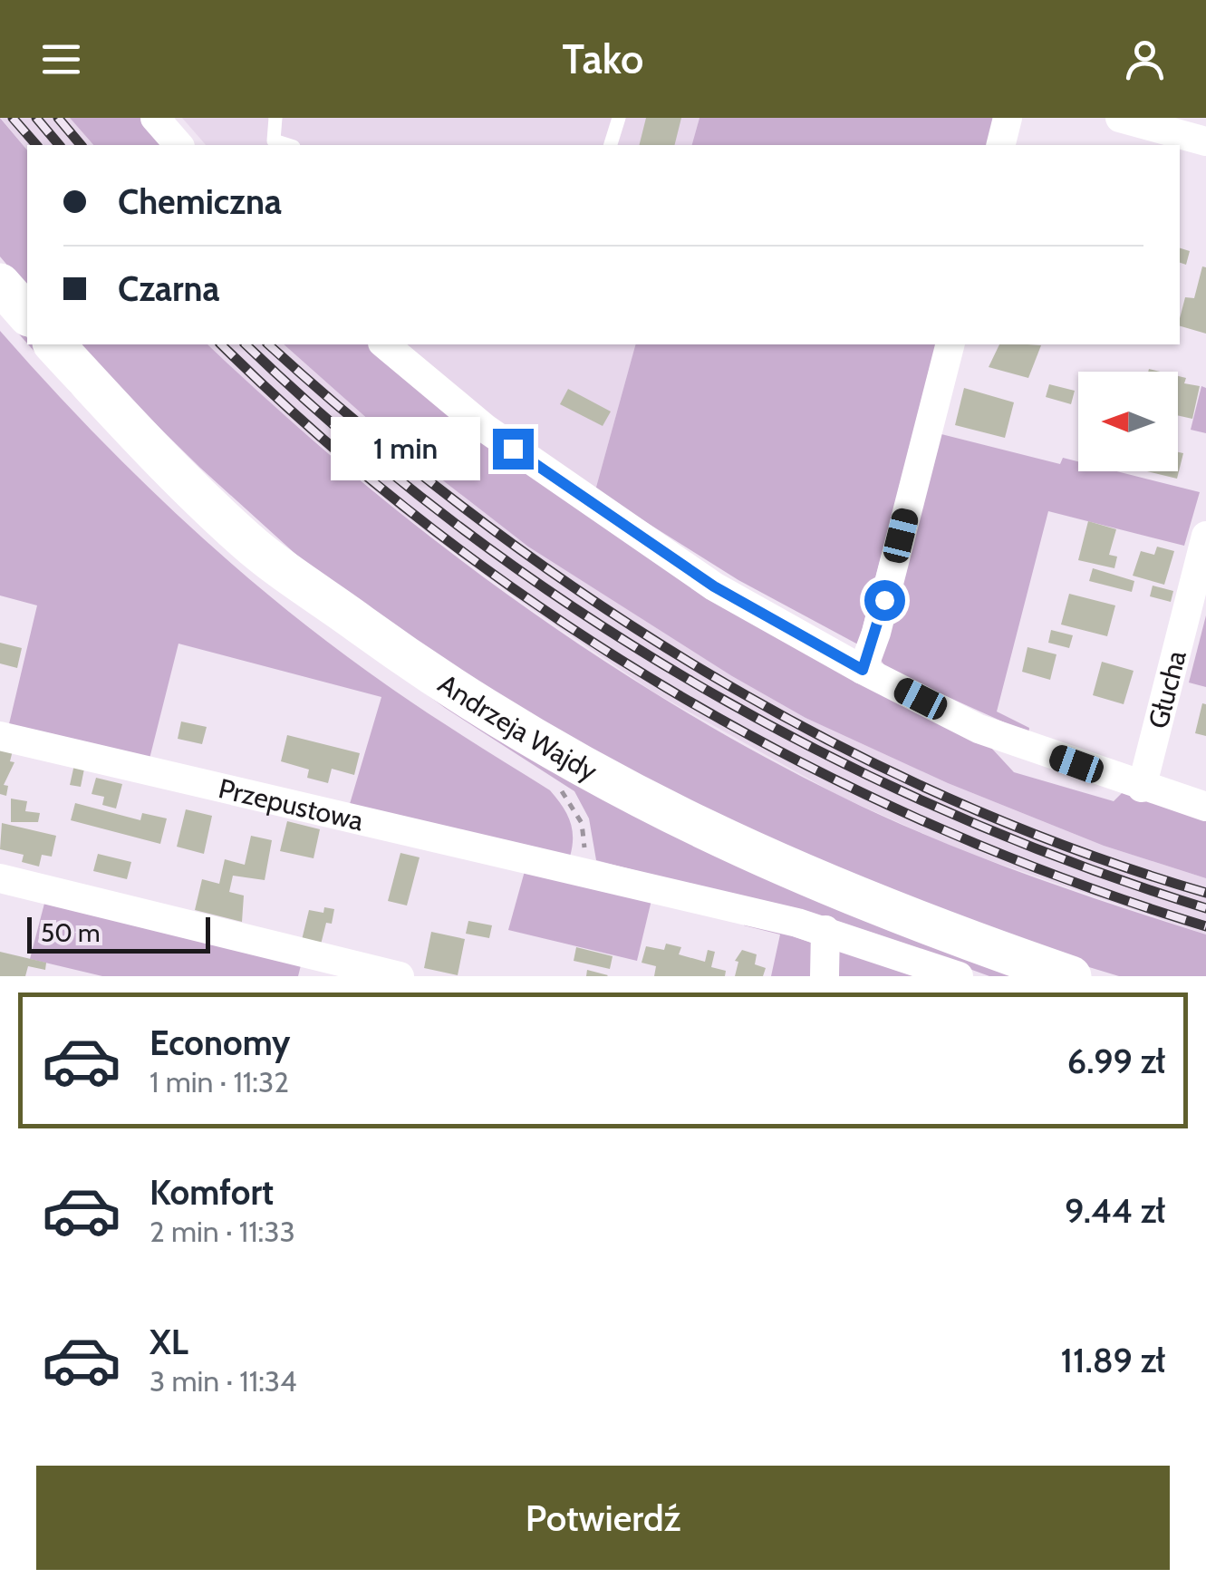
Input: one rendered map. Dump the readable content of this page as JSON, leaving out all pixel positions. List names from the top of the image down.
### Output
{
  "streets": {
    "main road": ["Andrzeja Wajdy"],
    "street": ["Głucha", "Przepustowa"]
  },
  "scale_bar": "50 m",
  "north": "left",
  "page": {
    "header": "Tako",
    "banner": ["Chemiczna", "Czarna"],
    "bubble": "1 min",
    "scale": "50 m",
    "list": [
      {
        "name": "Economy",
        "note": "1 min · 11:32",
        "value": "6.99 zł"
      },
      {
        "name": "Komfort",
        "note": "2 min · 11:33",
        "value": "9.44 zł"
      },
      {
        "name": "XL",
        "note": "3 min · 11:34",
        "value": "11.89 zł"
      }
    ],
    "buttons": "Potwierdź"
  }
}
